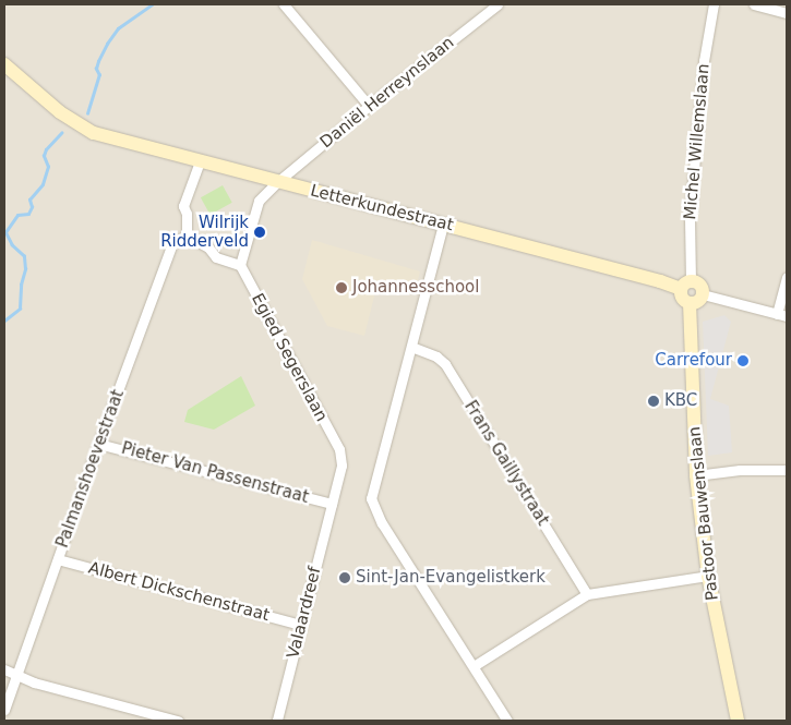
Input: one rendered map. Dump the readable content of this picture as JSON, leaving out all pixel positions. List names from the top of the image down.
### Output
{
  "streets": {
    "street": [
      "Daniël Herreynslaan",
      "Michel Willemslaan",
      "Letterkundestraat",
      "Egied Segerslaan",
      "Frans Gaillystraat",
      "Palmanshoevestraat",
      "Pieter Van Passenstraat",
      "Pastoor Bauwenslaan",
      "Albert Dickschenstraat",
      "Valaardreef"
    ]
  },
  "crossings": [
    ["Daniël Herreynslaan", "Letterkundestraat"],
    ["Daniël Herreynslaan", "Egied Segerslaan"],
    ["Michel Willemslaan", "Letterkundestraat"],
    ["Michel Willemslaan", "Pastoor Bauwenslaan"],
    ["Letterkundestraat", "Pastoor Bauwenslaan"],
    ["Egied Segerslaan", "Valaardreef"],
    ["Palmanshoevestraat", "Pieter Van Passenstraat"],
    ["Palmanshoevestraat", "Albert Dickschenstraat"],
    ["Pieter Van Passenstraat", "Valaardreef"],
    ["Albert Dickschenstraat", "Valaardreef"]
  ],
  "places": [
    "Wilrijk Ridderveld",
    "Johannesschool",
    "Carrefour",
    "KBC",
    "Sint-Jan-Evangelistkerk"
  ]
}
